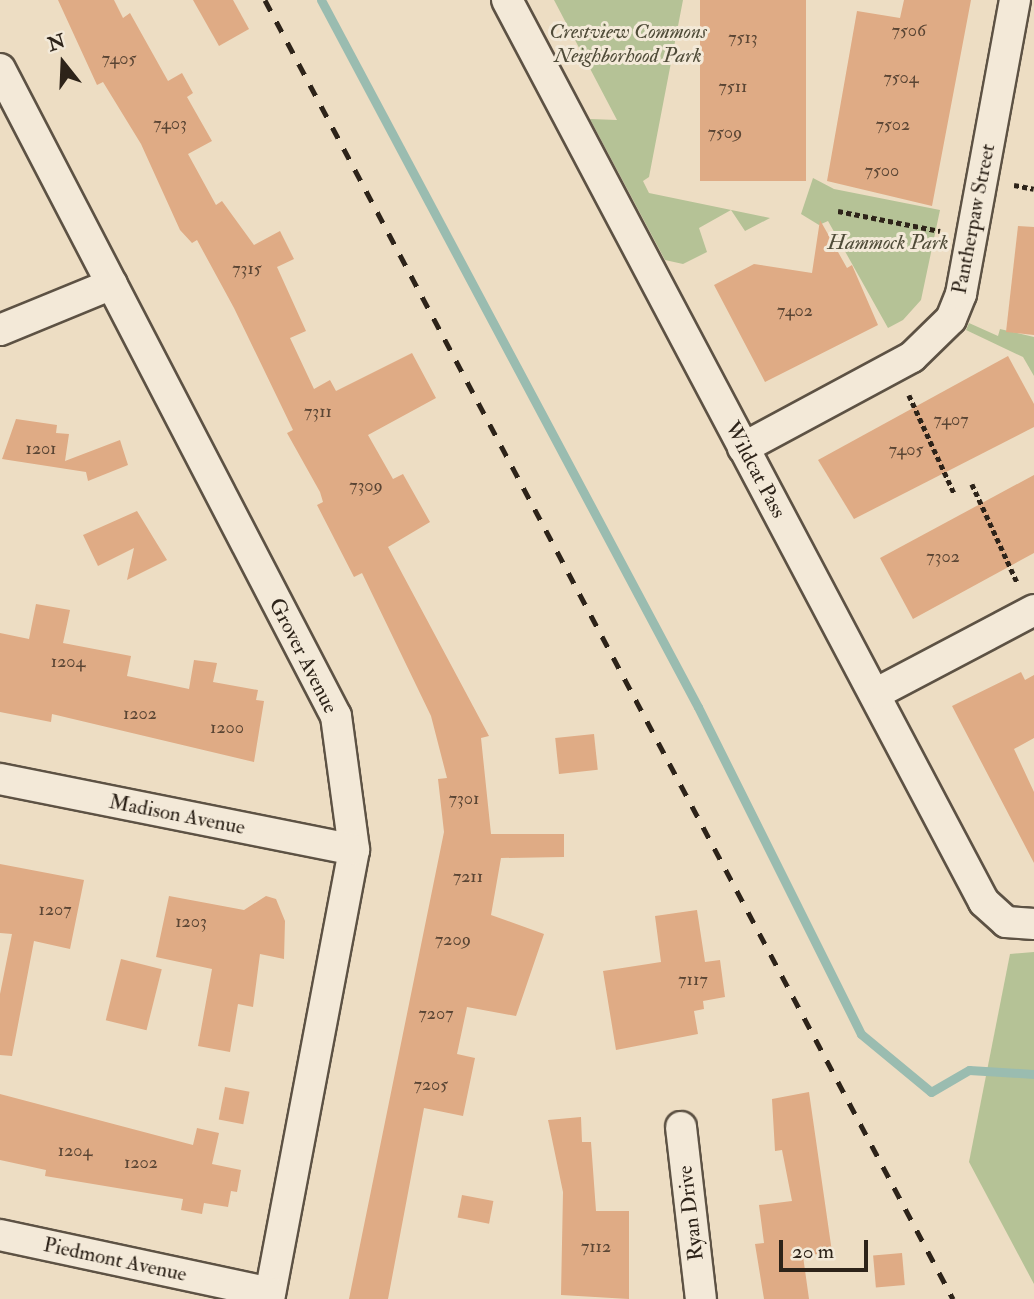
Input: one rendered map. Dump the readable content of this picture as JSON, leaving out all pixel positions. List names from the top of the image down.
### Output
{
  "streets": {
    "street": [
      "Pantherpaw Street",
      "Wildcat Pass",
      "Grover Avenue",
      "Madison Avenue",
      "Ryan Drive",
      "Piedmont Avenue"
    ]
  },
  "crossings": [
    ["Pantherpaw Street", "Wildcat Pass"],
    ["Grover Avenue", "Madison Avenue"],
    ["Grover Avenue", "Piedmont Avenue"]
  ],
  "parks": ["Crestview Commons Neighborhood Park", "Hammock Park"],
  "house_numbers": [
    "7506",
    "7513",
    "7405",
    "7504",
    "7511",
    "7403",
    "7502",
    "7509",
    "7500",
    "7315",
    "7402",
    "7311",
    "7407",
    "1201",
    "7405",
    "7309",
    "7302",
    "1204",
    "1202",
    "1200",
    "7301",
    "7211",
    "1207",
    "1203",
    "7209",
    "7117",
    "7207",
    "7205",
    "1204",
    "1202",
    "7112"
  ],
  "scale_bar": "20 m",
  "north": "top"
}
